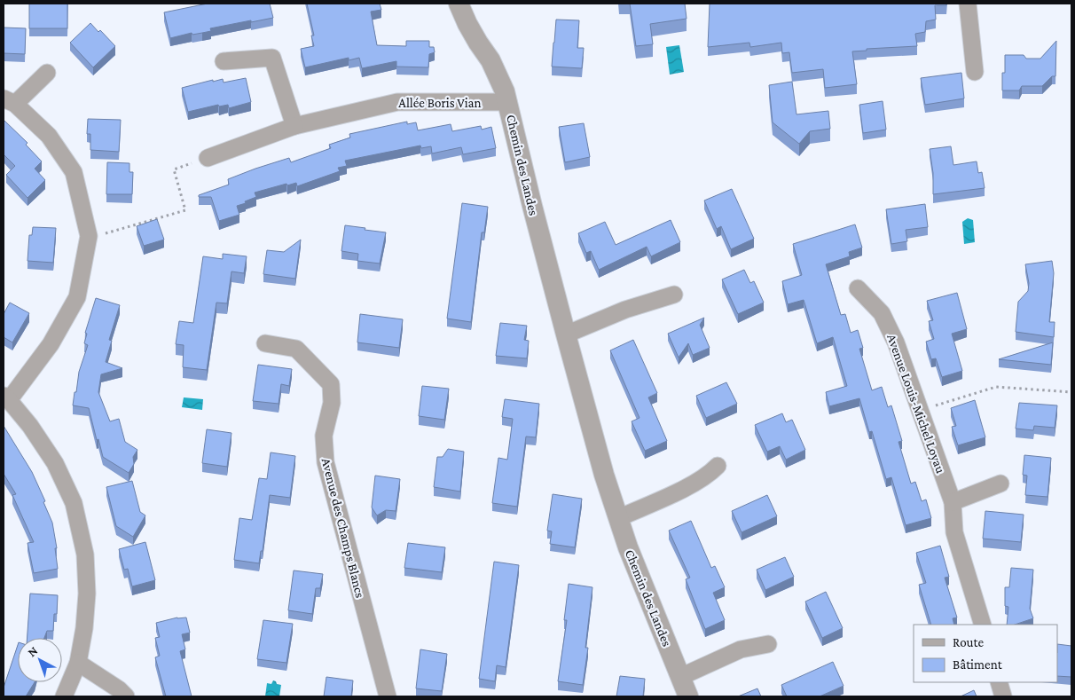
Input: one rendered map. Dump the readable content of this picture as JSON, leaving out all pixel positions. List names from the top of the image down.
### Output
{
  "streets": {
    "street": [
      "Allée Boris Vian",
      "Chemin des Landes",
      "Avenue Louis-Michel Loyau",
      "Avenue des Champs Blancs"
    ]
  },
  "crossings": [
    ["Allée Boris Vian", "Chemin des Landes"]
  ],
  "legend": ["Route", "Bâtiment"],
  "north": "top left"
}
